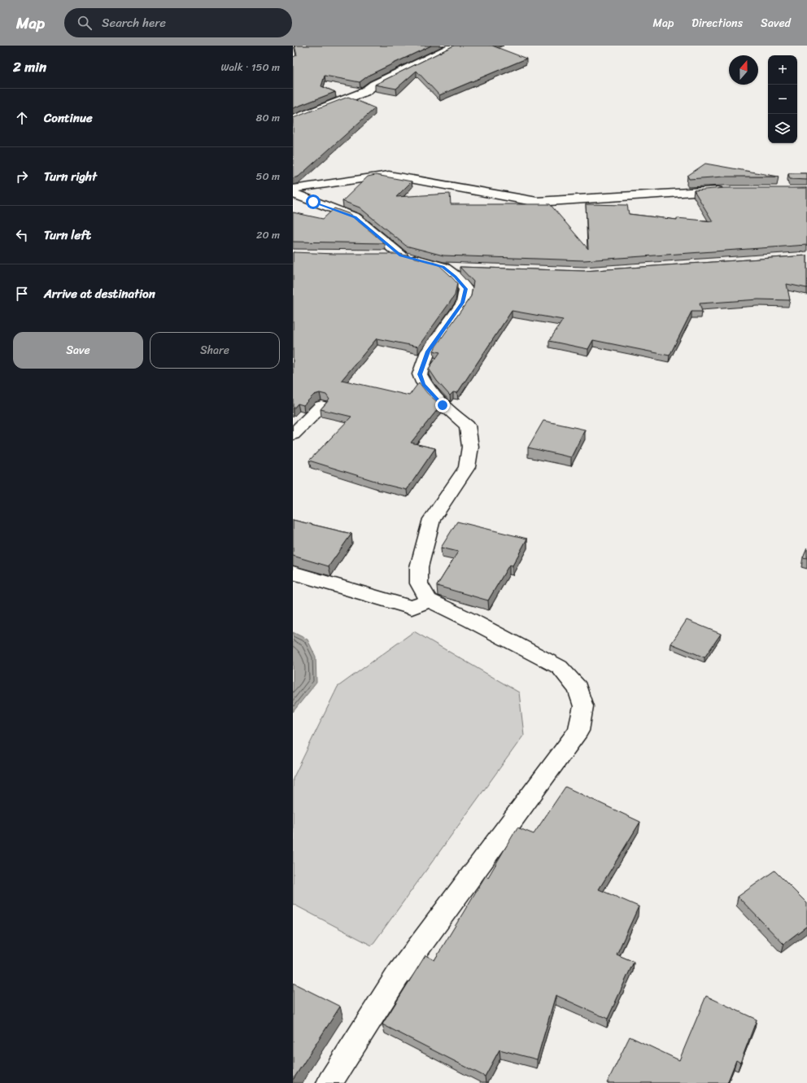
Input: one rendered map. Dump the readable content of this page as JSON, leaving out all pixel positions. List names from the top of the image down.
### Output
{
  "north": "top",
  "page": {
    "header": "Map",
    "search": "Search here",
    "nav": ["Map", "Directions", "Saved"],
    "heading": ["2 min", "Walk · 150 m"],
    "map_buttons": ["+", "−"],
    "list": [
      ["Continue", "80 m"],
      ["Turn right", "50 m"],
      ["Turn left", "20 m"],
      "Arrive at destination"
    ],
    "buttons": ["Save", "Share"]
  }
}
